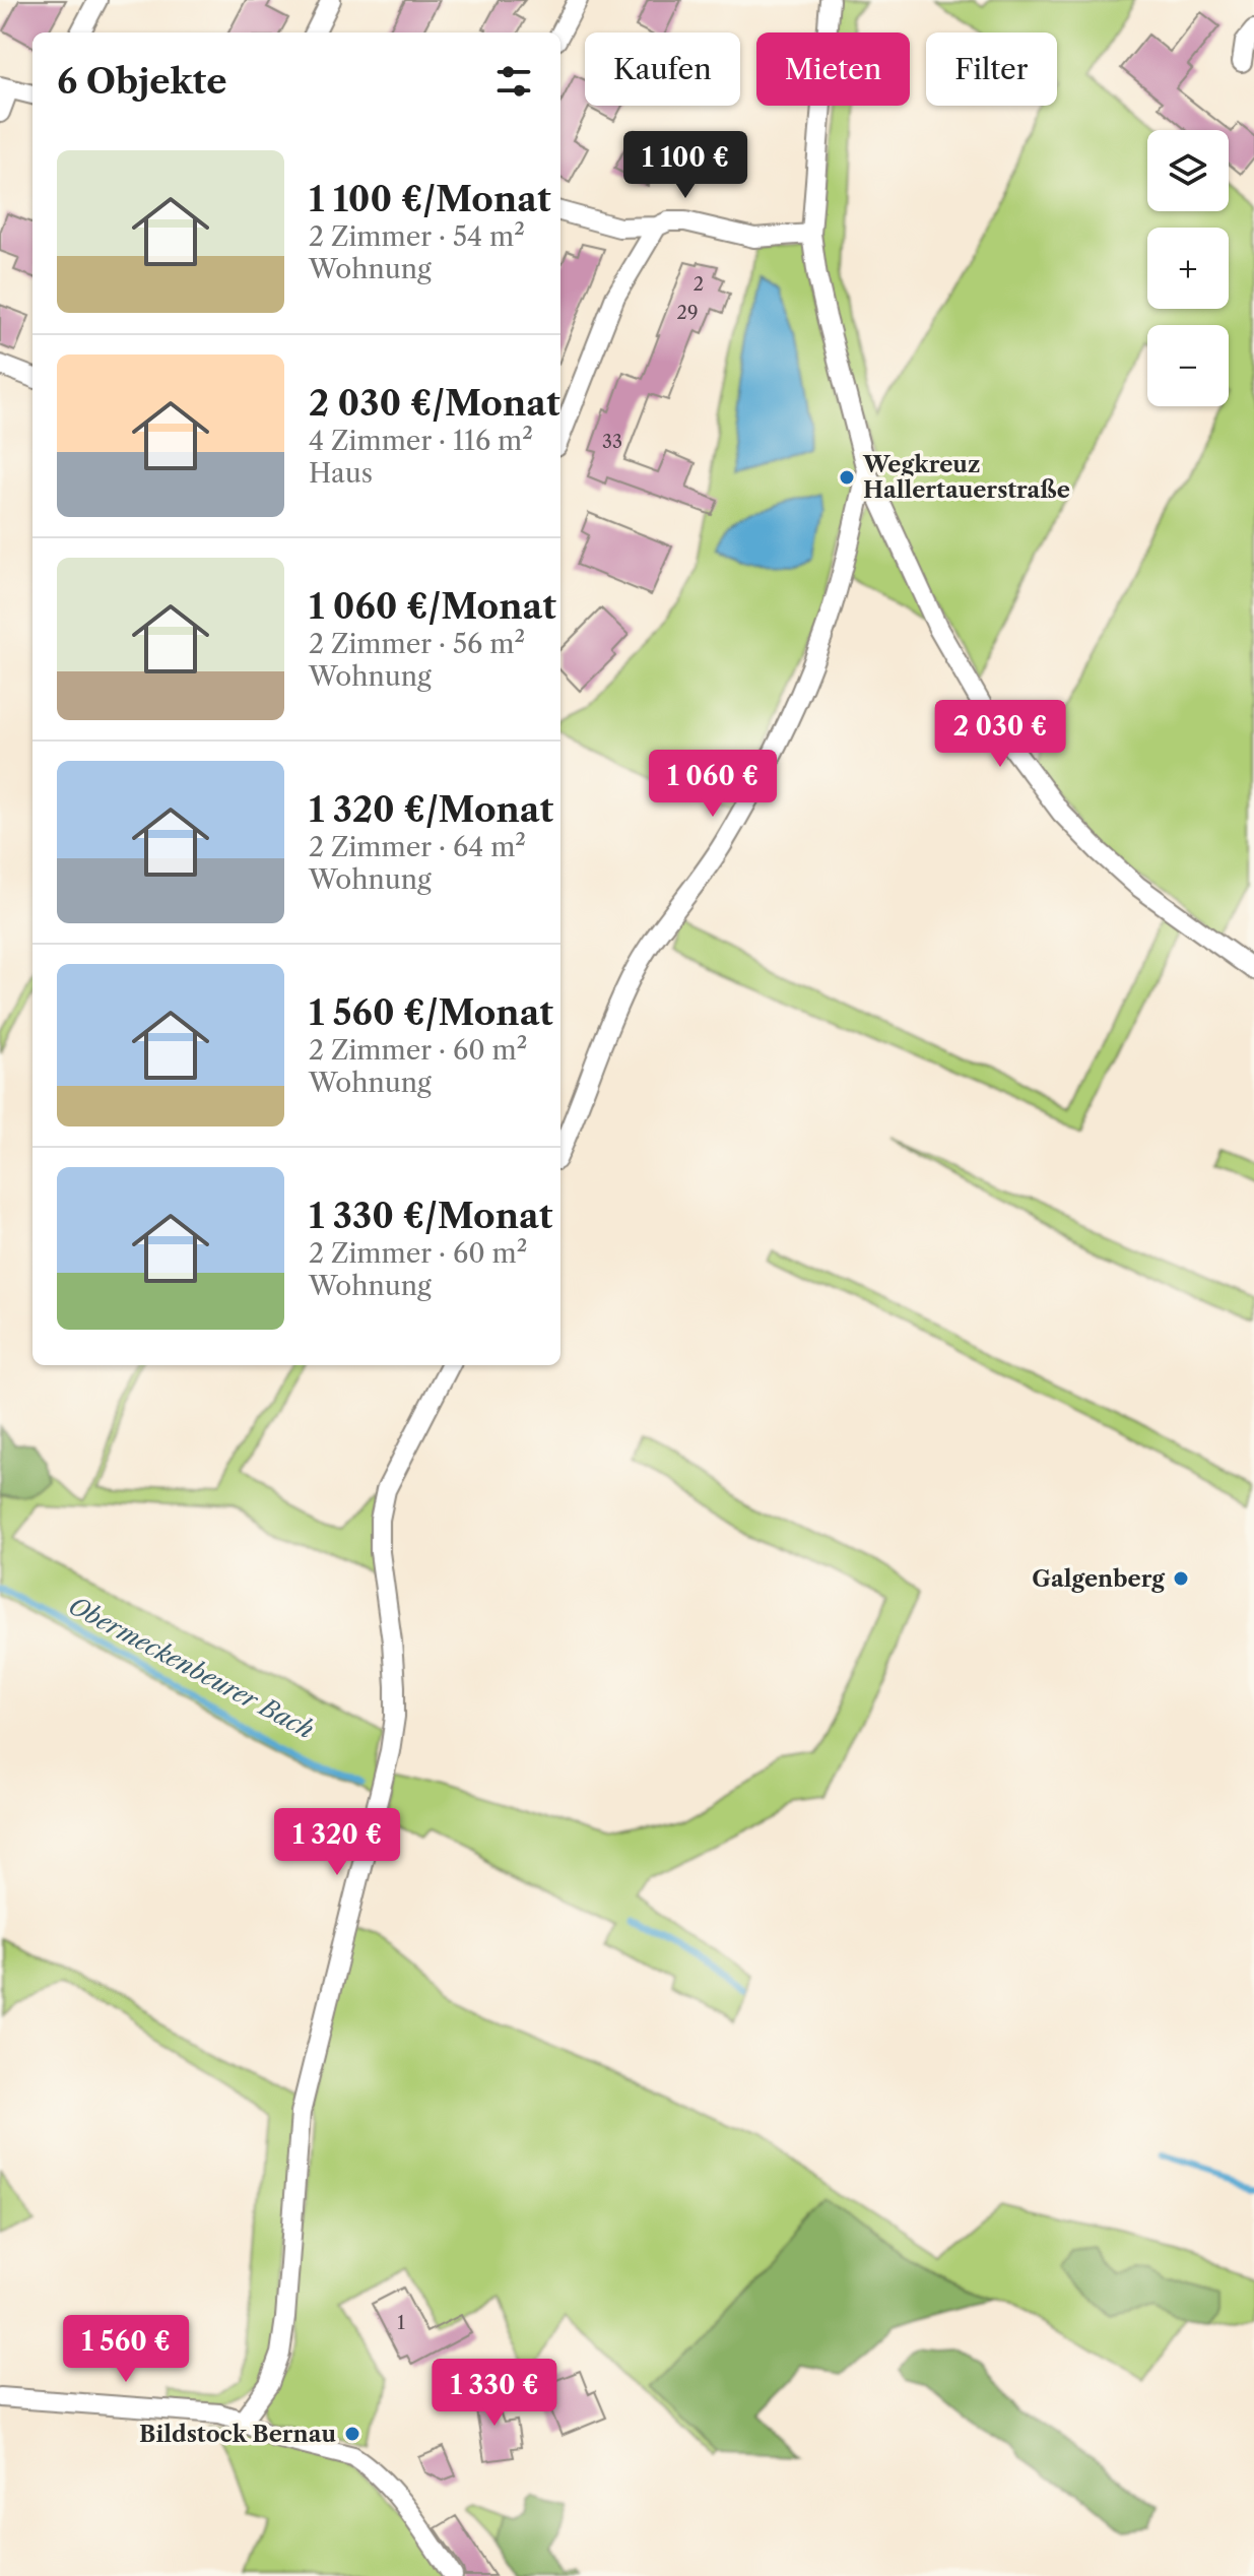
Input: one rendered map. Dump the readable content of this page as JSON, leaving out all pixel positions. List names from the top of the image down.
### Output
{
  "water": ["Obermeckenbeurer Bach"],
  "places": ["Wegkreuz Hallertauerstraße", "Galgenberg", "Bildstock Bernau"],
  "house_numbers": [
    "2",
    "29",
    "33",
    "1"
  ],
  "page": {
    "chip": ["Kaufen", "Mieten", "Filter"],
    "heading": "6 Objekte",
    "map_buttons": ["+", "−"],
    "list": [
      {
        "name": "1 100 €/Monat",
        "note": "2 Zimmer · 54 m² · Wohnung"
      },
      {
        "name": "2 030 €/Monat",
        "note": "4 Zimmer · 116 m² · Haus"
      },
      {
        "name": "1 060 €/Monat",
        "note": "2 Zimmer · 56 m² · Wohnung"
      },
      {
        "name": "1 320 €/Monat",
        "note": "2 Zimmer · 64 m² · Wohnung"
      },
      {
        "name": "1 560 €/Monat",
        "note": "2 Zimmer · 60 m² · Wohnung"
      },
      {
        "name": "1 330 €/Monat",
        "note": "2 Zimmer · 60 m² · Wohnung"
      }
    ],
    "price": [
      "1 100 €",
      "2 030 €",
      "1 060 €",
      "1 320 €",
      "1 560 €",
      "1 330 €"
    ]
  }
}
